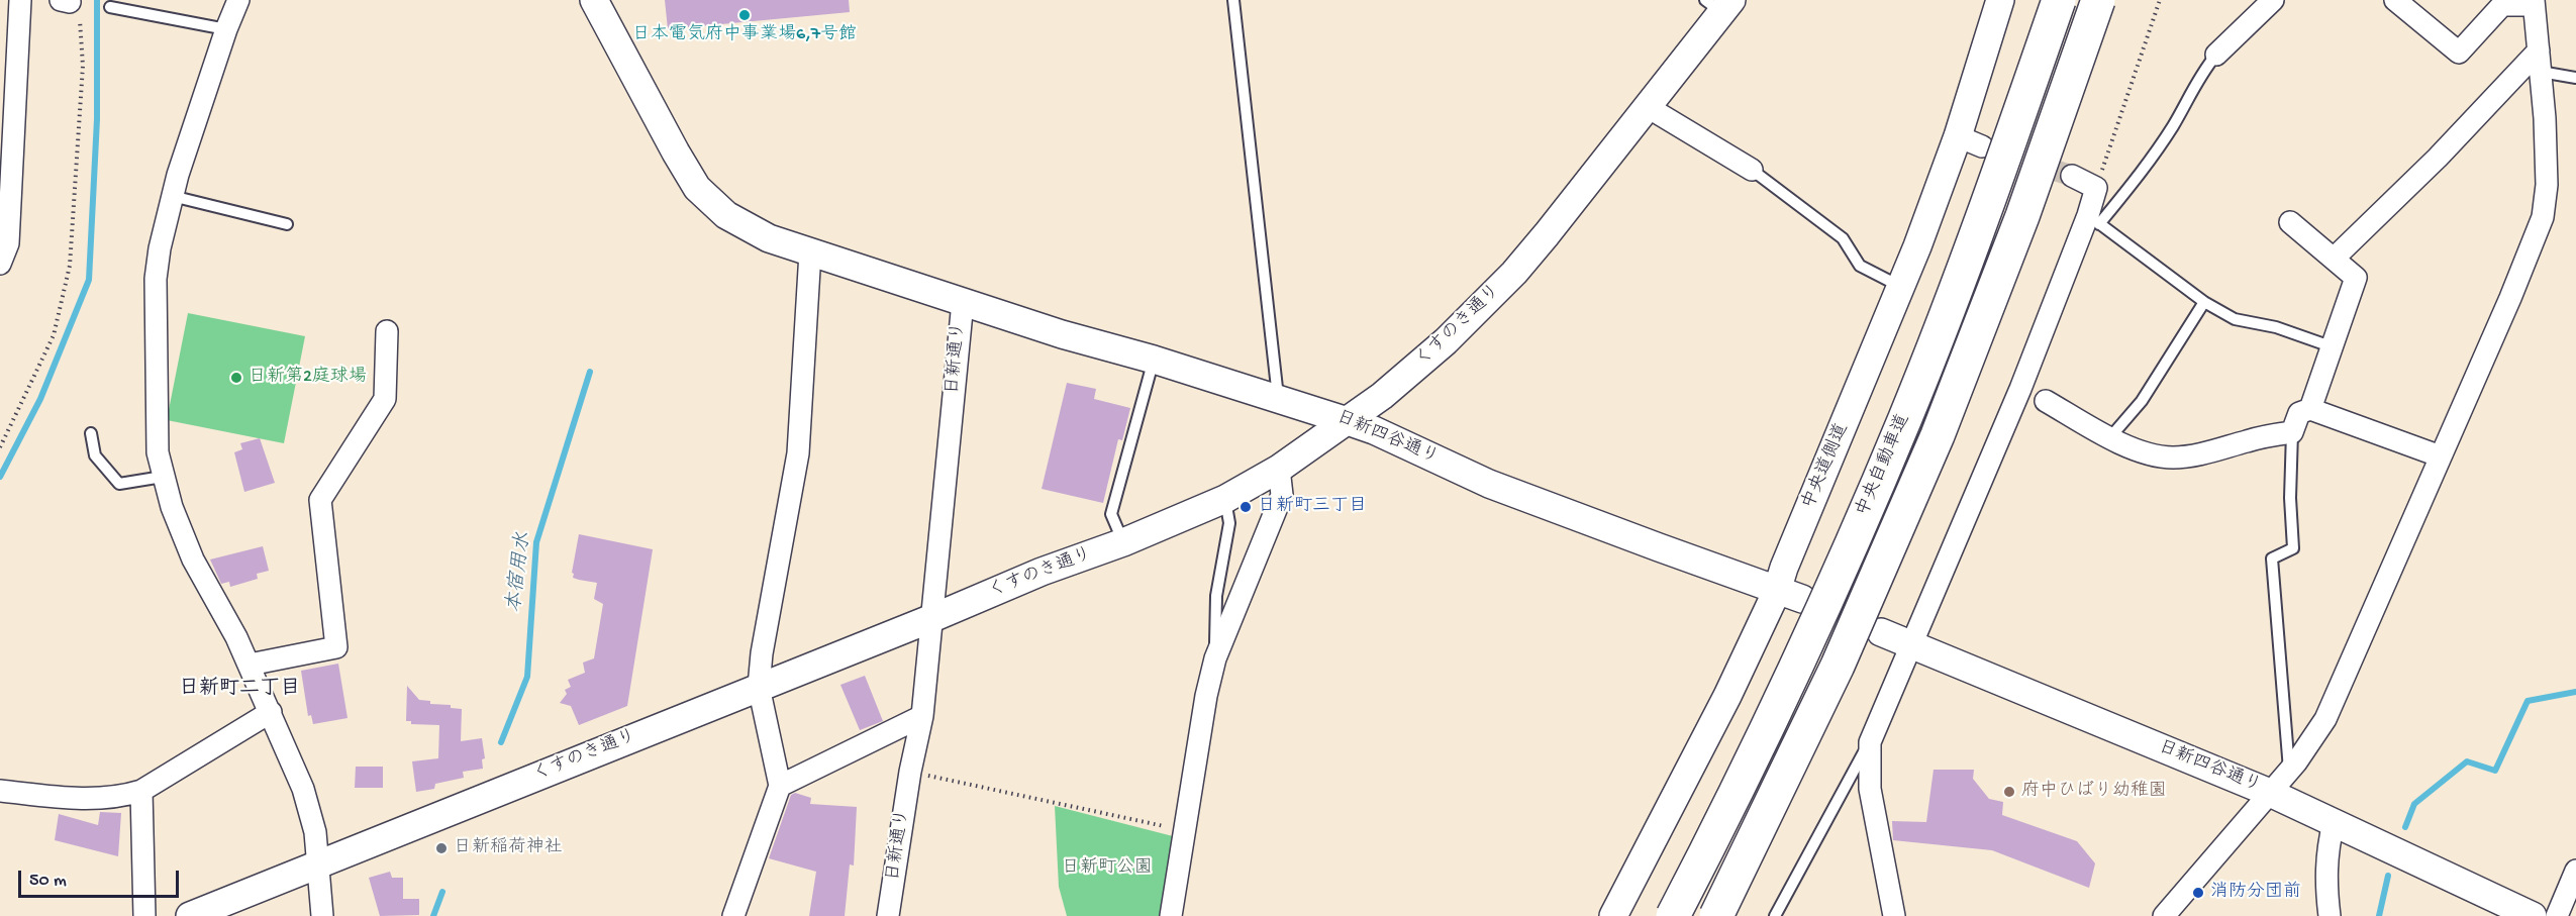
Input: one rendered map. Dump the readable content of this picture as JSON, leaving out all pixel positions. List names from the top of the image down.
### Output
{
  "streets": {
    "highway": ["中央自動車道"],
    "street": [
      "くすのき通り",
      "日新通り",
      "日新四谷通り",
      "中央道側道"
    ]
  },
  "crossings": [
    ["くすのき通り", "日新通り"],
    ["くすのき通り", "日新四谷通り"],
    ["日新通り", "日新四谷通り"],
    ["日新四谷通り", "中央道側道"]
  ],
  "districts": ["日新町二丁目"],
  "water": ["本宿用水"],
  "parks": ["日新町公園"],
  "places": [
    "日本電気府中事業場6,7号館",
    "日新第2庭球場",
    "日新町三丁目",
    "府中ひばり幼稚園",
    "日新稲荷神社",
    "消防分団前"
  ],
  "scale_bar": "50 m"
}
